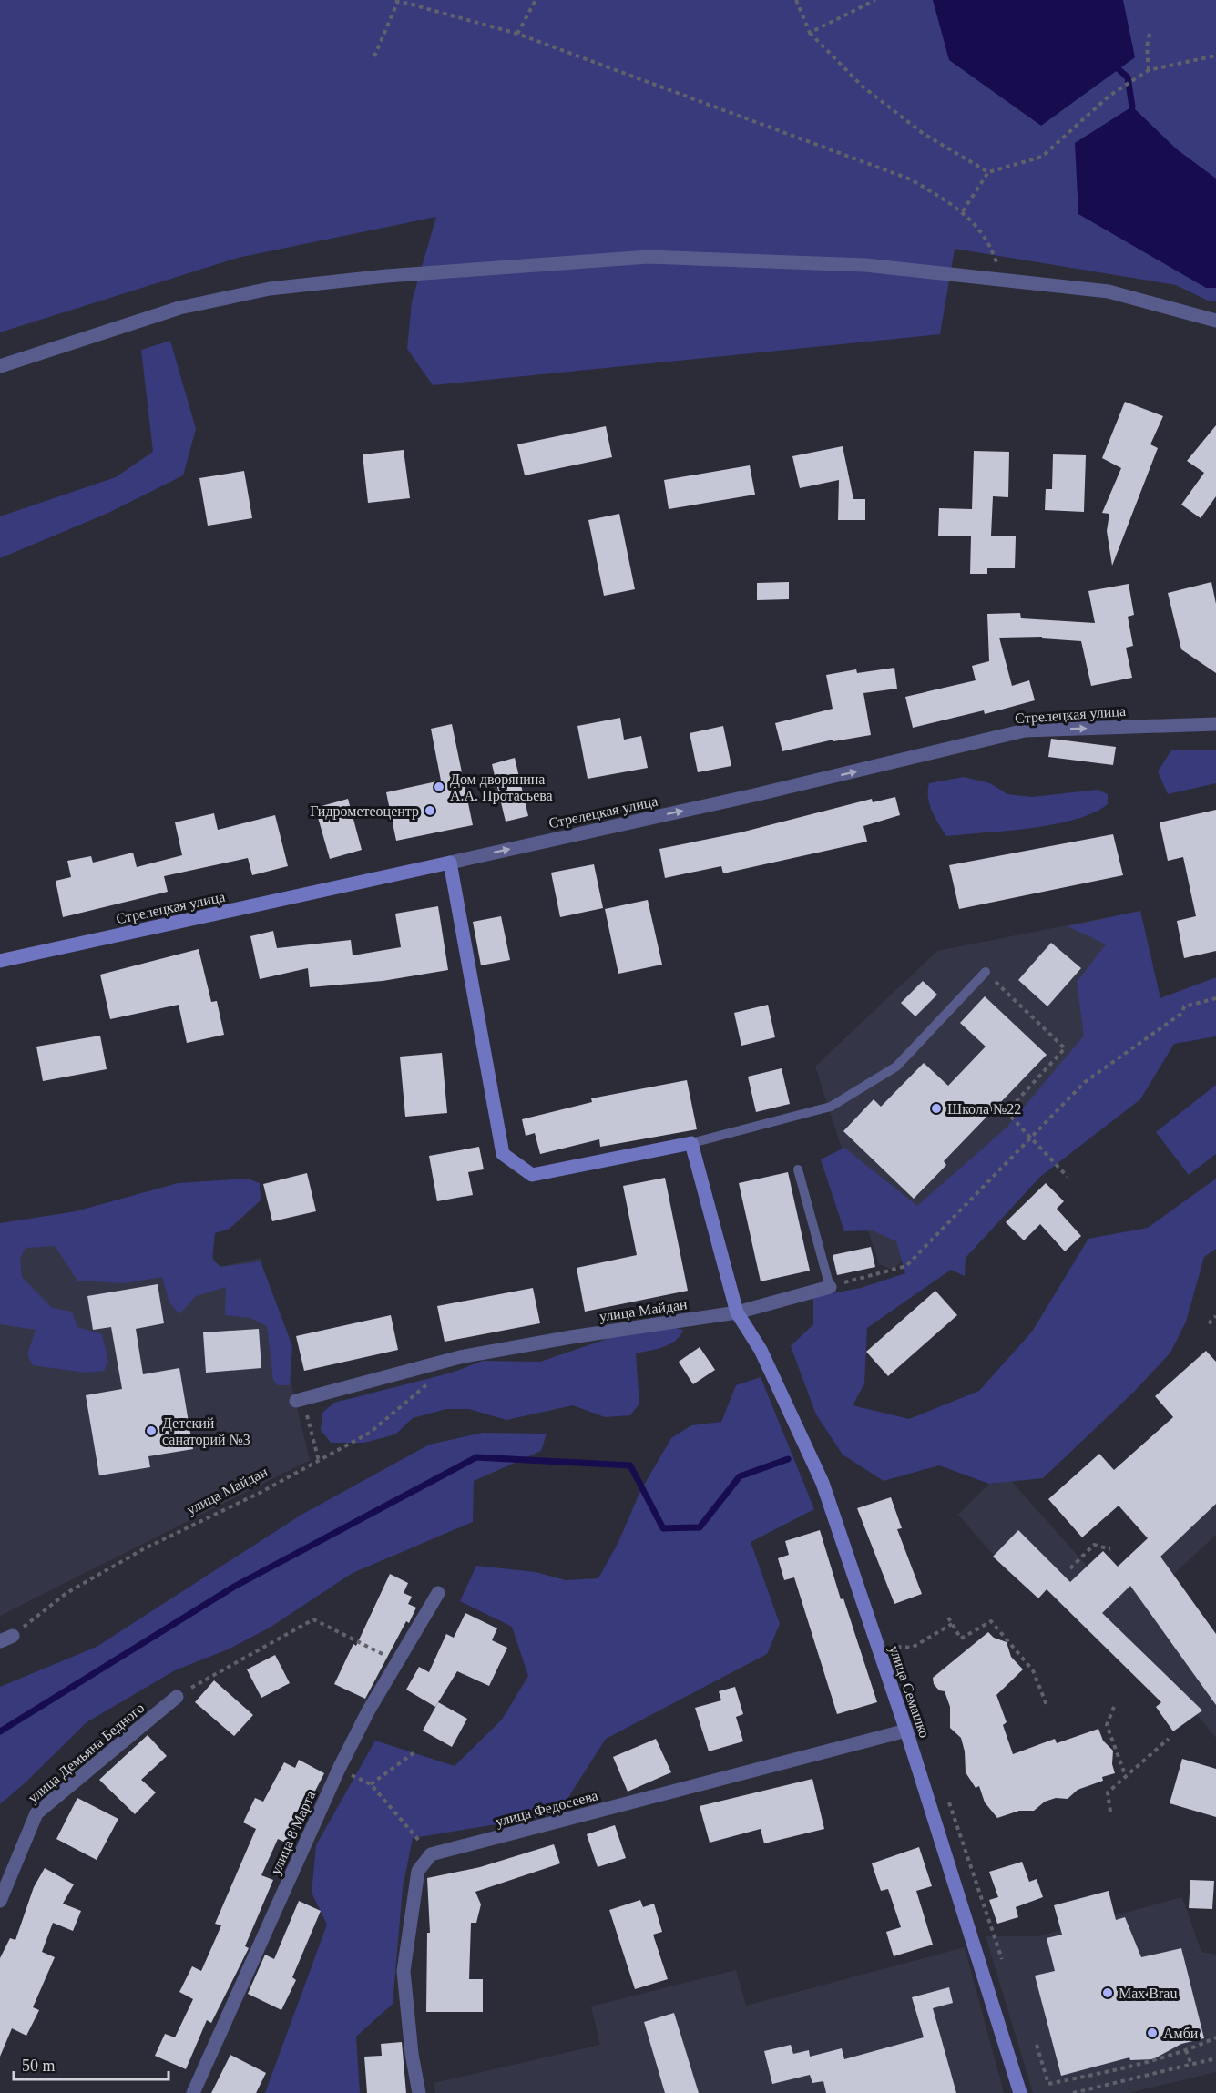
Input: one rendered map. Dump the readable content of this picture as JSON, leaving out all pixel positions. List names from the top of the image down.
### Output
{
  "streets": {
    "street": [
      "Стрелецкая улица",
      "улица Майдан",
      "улица Семашко",
      "улица Демьяна Бедного",
      "улица Федосеева",
      "улица 8 Марта"
    ]
  },
  "crossings": [
    ["улица Майдан", "улица Семашко"],
    ["улица Семашко", "улица Федосеева"]
  ],
  "one_way": ["Стрелецкая улица"],
  "places": [
    "Дом дворянина А.А. Протасьева",
    "Гидрометеоцентр",
    "Школа №22",
    "Детский санаторий №3",
    "Max Brau",
    "Амби"
  ],
  "scale_bar": "50 m"
}
